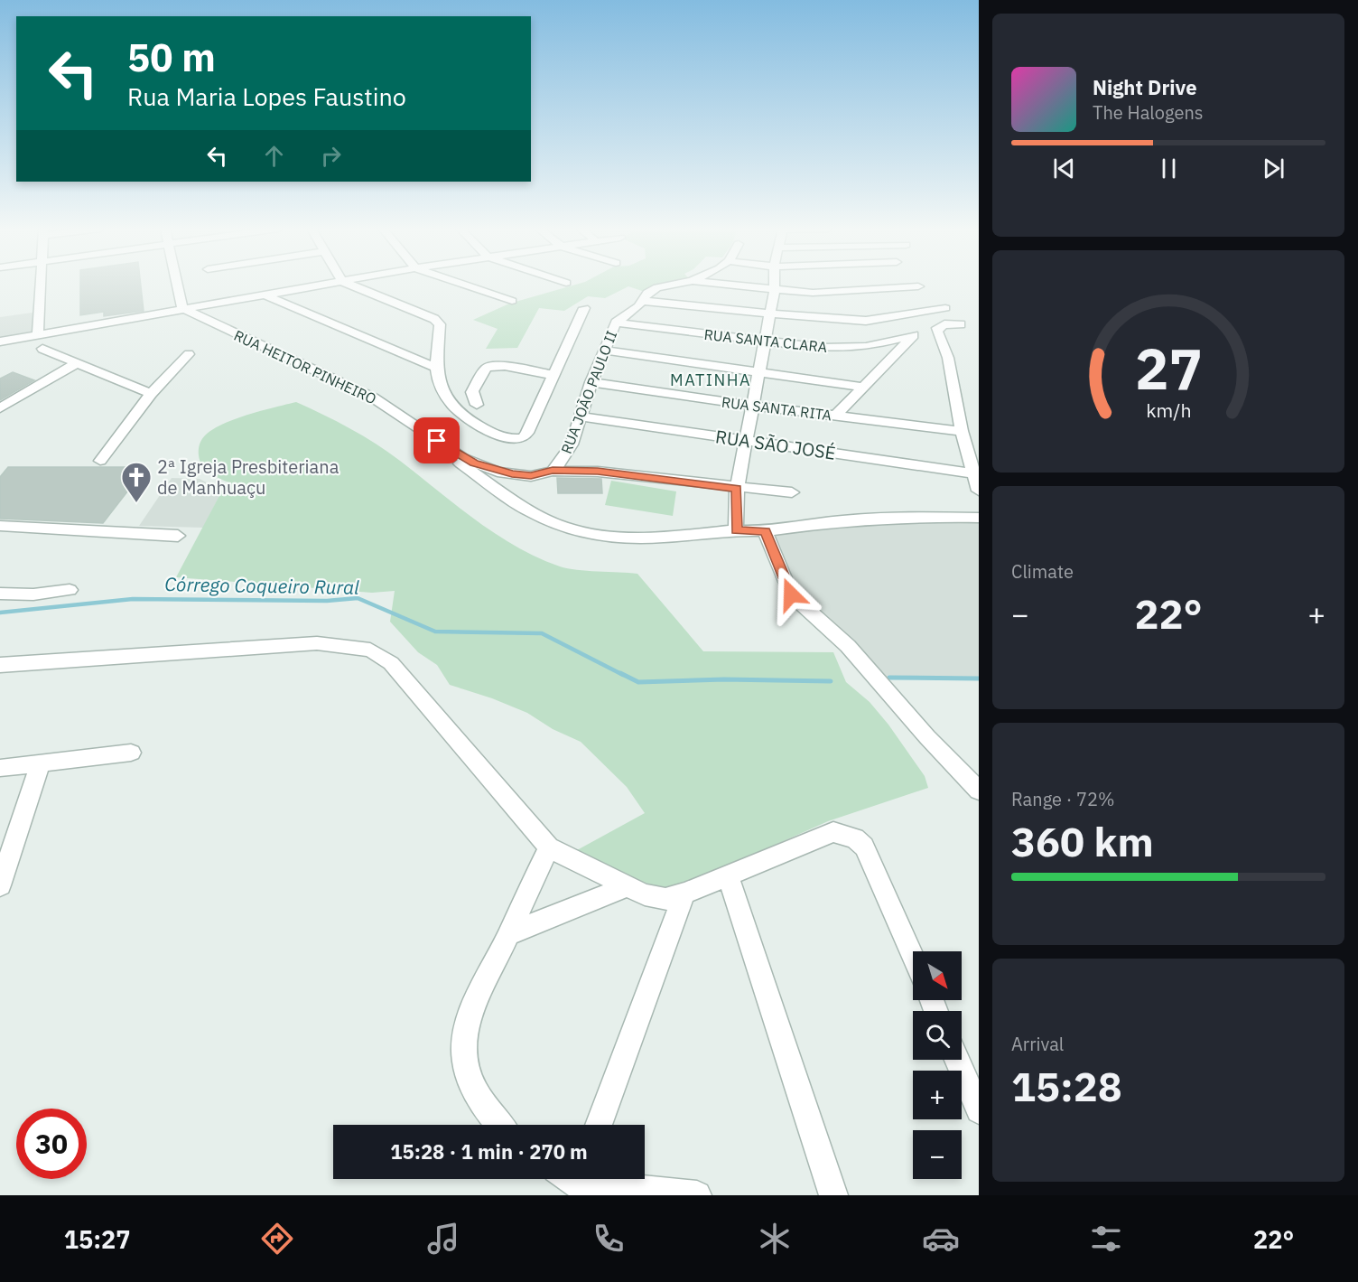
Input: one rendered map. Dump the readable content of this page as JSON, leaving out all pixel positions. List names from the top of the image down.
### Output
{
  "streets": {
    "street": [
      "RUA SANTA CLARA",
      "RUA HEITOR PINHEIRO",
      "RUA JOÃO PAULO II",
      "RUA SANTA RITA",
      "RUA SÃO JOSÉ"
    ]
  },
  "crossings": [
    ["RUA SANTA CLARA", "RUA JOÃO PAULO II"],
    ["RUA HEITOR PINHEIRO", "RUA JOÃO PAULO II"],
    ["RUA JOÃO PAULO II", "RUA SANTA RITA"],
    ["RUA JOÃO PAULO II", "RUA SÃO JOSÉ"]
  ],
  "districts": ["MATINHA"],
  "water": ["Córrego Coqueiro Rural"],
  "places": {
    "church": ["2ª Igreja Presbiteriana de Manhuaçu"]
  },
  "north": "bottom right",
  "page": {
    "turn": ["50 m", "Rua Maria Lopes Faustino"],
    "song": ["Night Drive", "The Halogens"],
    "tile": [
      "Climate",
      ["Range · 72%", "360 km"],
      ["Arrival", "15:28"]
    ],
    "heat": ["−", "22°", "+"],
    "map_buttons": ["+", "−"],
    "limit": "30",
    "trip": "15:28 · 1 min · 270 m",
    "tabs": ["15:27", "22°"],
    "gauge": ["27", "km/h"]
  }
}
